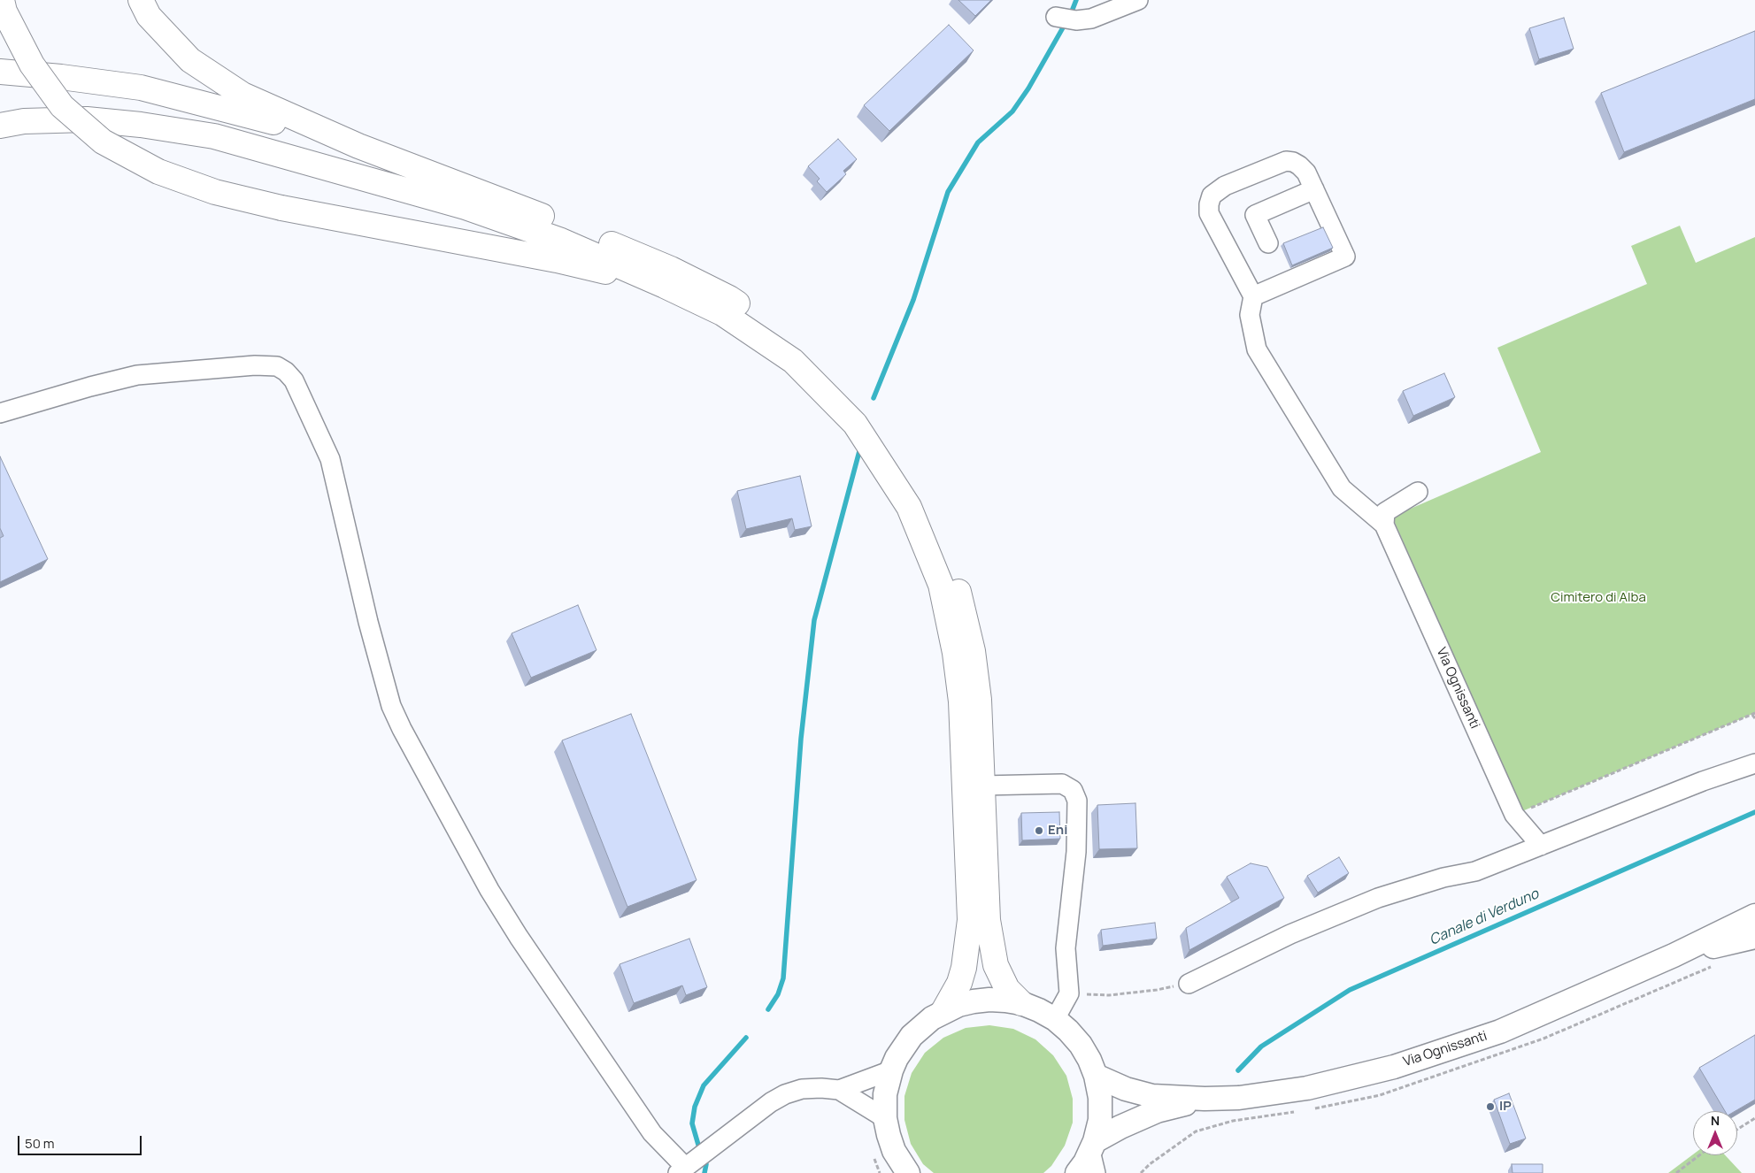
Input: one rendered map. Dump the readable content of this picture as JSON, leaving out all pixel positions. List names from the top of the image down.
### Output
{
  "streets": {
    "main road": ["Via Ognissanti"]
  },
  "water": ["Canale di Verduno"],
  "parks": ["Cimitero di Alba"],
  "places": ["Eni", "IP"],
  "scale_bar": "50 m",
  "north": "top"
}
